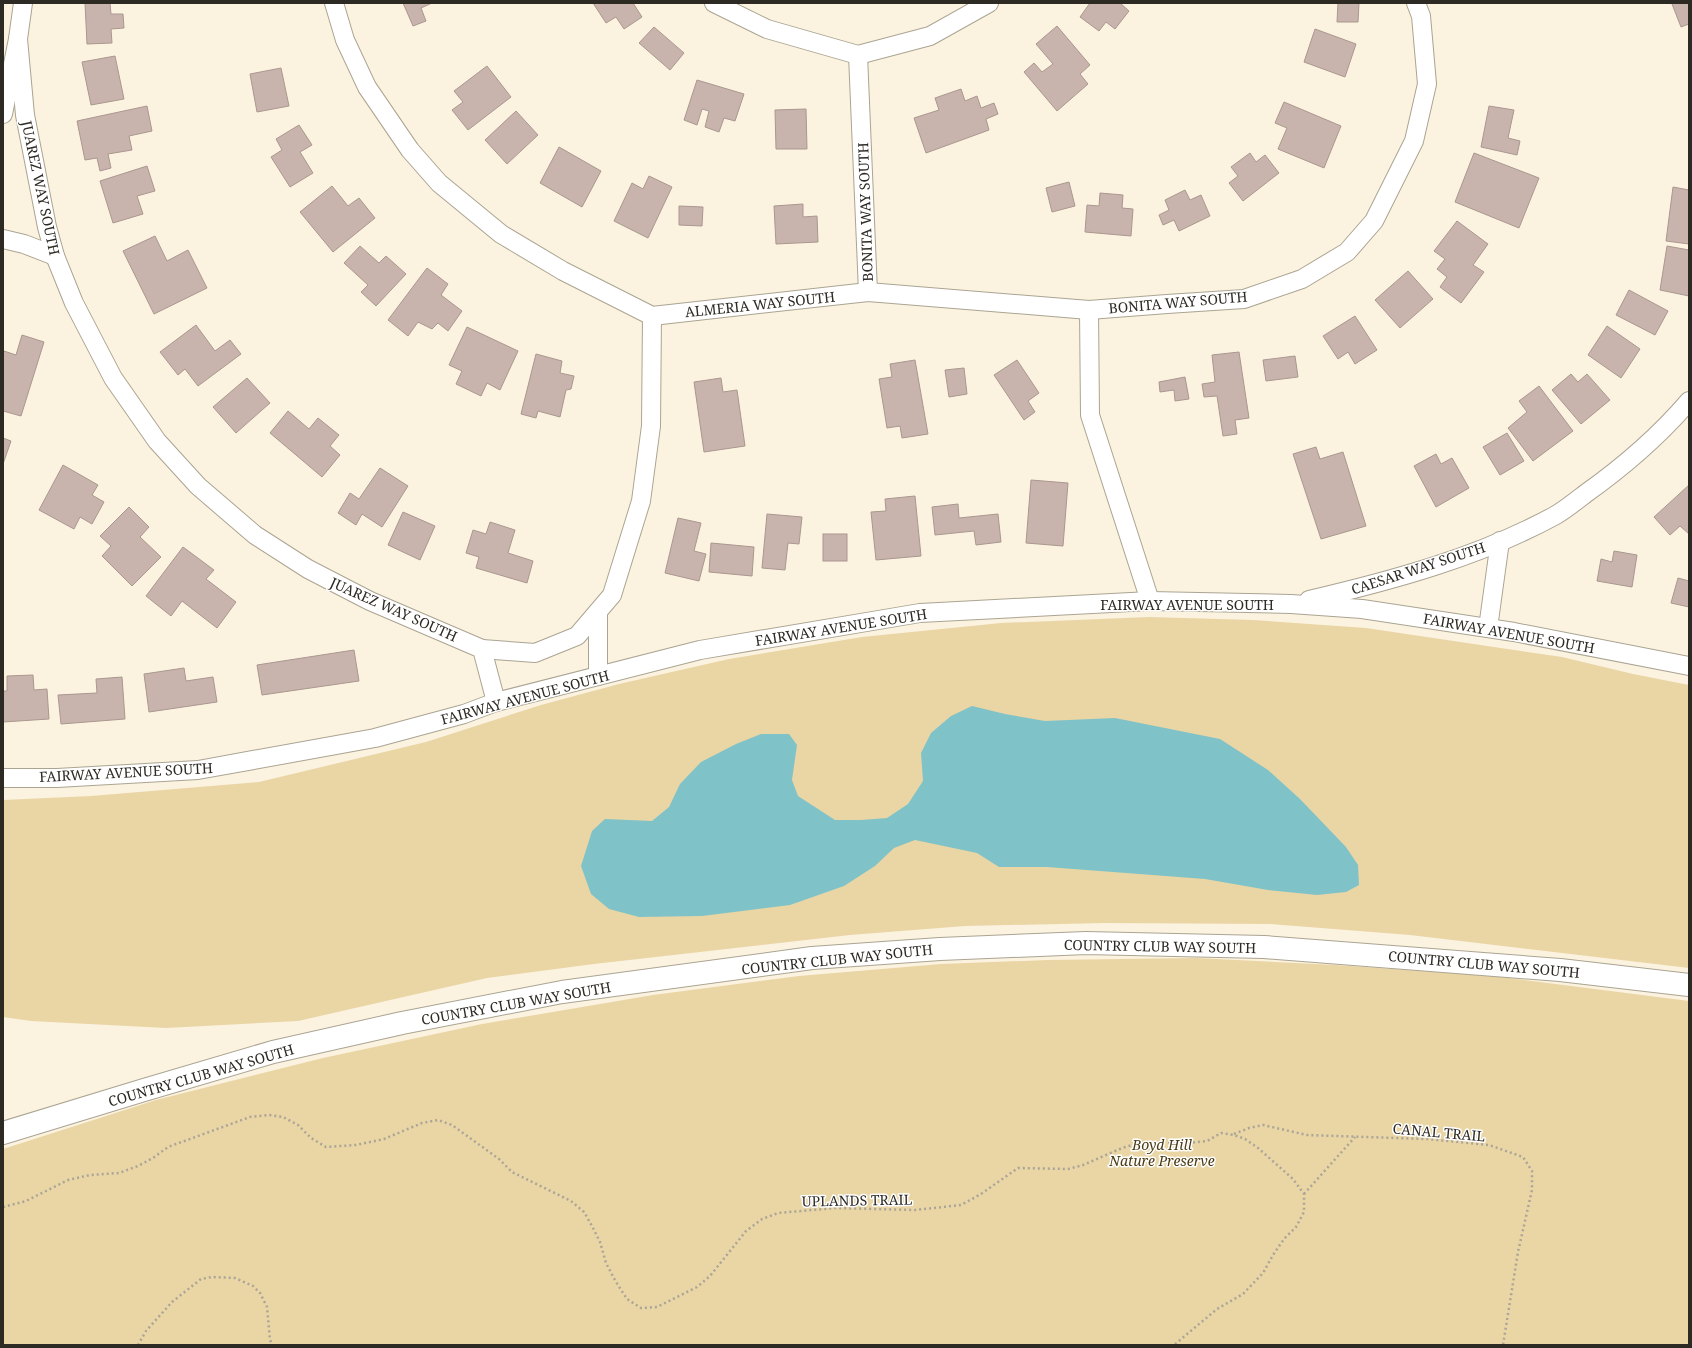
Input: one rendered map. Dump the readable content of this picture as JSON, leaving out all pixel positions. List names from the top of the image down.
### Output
{
  "streets": {
    "street": [
      "JUAREZ WAY SOUTH",
      "BONITA WAY SOUTH",
      "ALMERIA WAY SOUTH",
      "CAESAR WAY SOUTH",
      "FAIRWAY AVENUE SOUTH",
      "COUNTRY CLUB WAY SOUTH"
    ],
    "path": ["CANAL TRAIL", "UPLANDS TRAIL"]
  },
  "crossings": [
    ["BONITA WAY SOUTH", "ALMERIA WAY SOUTH"],
    ["BONITA WAY SOUTH", "FAIRWAY AVENUE SOUTH"],
    ["CAESAR WAY SOUTH", "FAIRWAY AVENUE SOUTH"],
    ["CANAL TRAIL", "UPLANDS TRAIL"]
  ],
  "parks": ["Boyd Hill Nature Preserve"]
}
